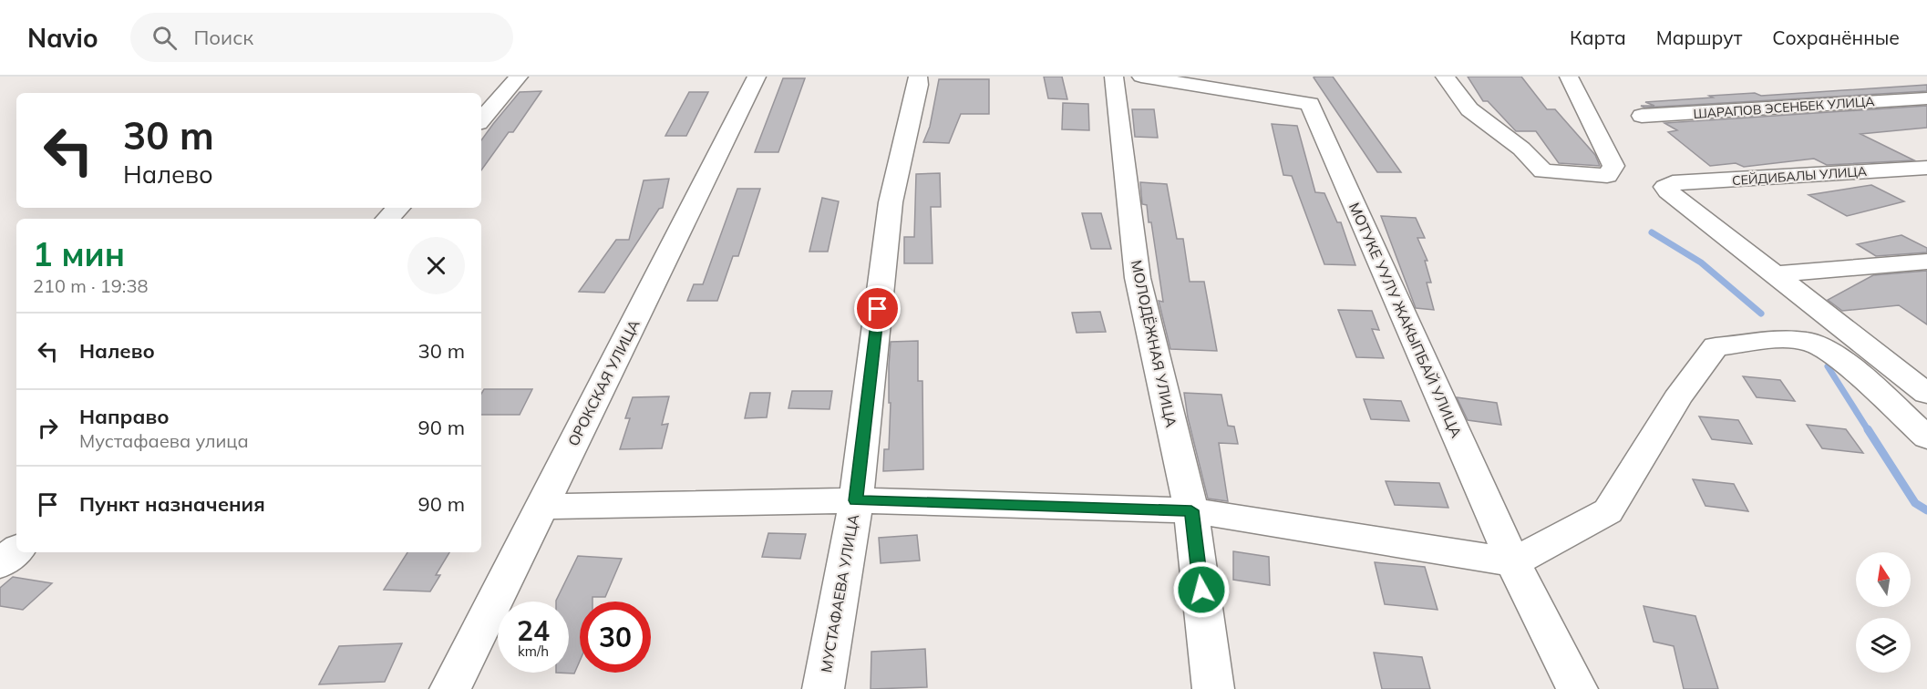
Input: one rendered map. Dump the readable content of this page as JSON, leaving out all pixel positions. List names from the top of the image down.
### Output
{
  "streets": {
    "street": [
      "ШАРАПОВ ЭСЕНБЕК УЛИЦА",
      "СЕЙДИБАЛЫ УЛИЦА",
      "МОТУКЕ УУЛУ ЖАКЫПБАЙ УЛИЦА",
      "МОЛОДЁЖНАЯ УЛИЦА",
      "ОРОКСКАЯ УЛИЦА",
      "МУСТАФАЕВА УЛИЦА"
    ]
  },
  "north": "top",
  "page": {
    "header": "Navio",
    "search": "Поиск",
    "nav": ["Карта", "Маршрут", "Сохранённые"],
    "turn": ["30 m", "Налево"],
    "heading": ["1 мин", "210 m · 19:38"],
    "list": [
      {
        "name": "Налево",
        "value": "30 m"
      },
      {
        "name": "Направо",
        "note": "Мустафаева улица",
        "value": "90 m"
      },
      {
        "name": "Пункт назначения",
        "value": "90 m"
      }
    ],
    "speed": "24 km/h",
    "limit": "30"
  }
}
